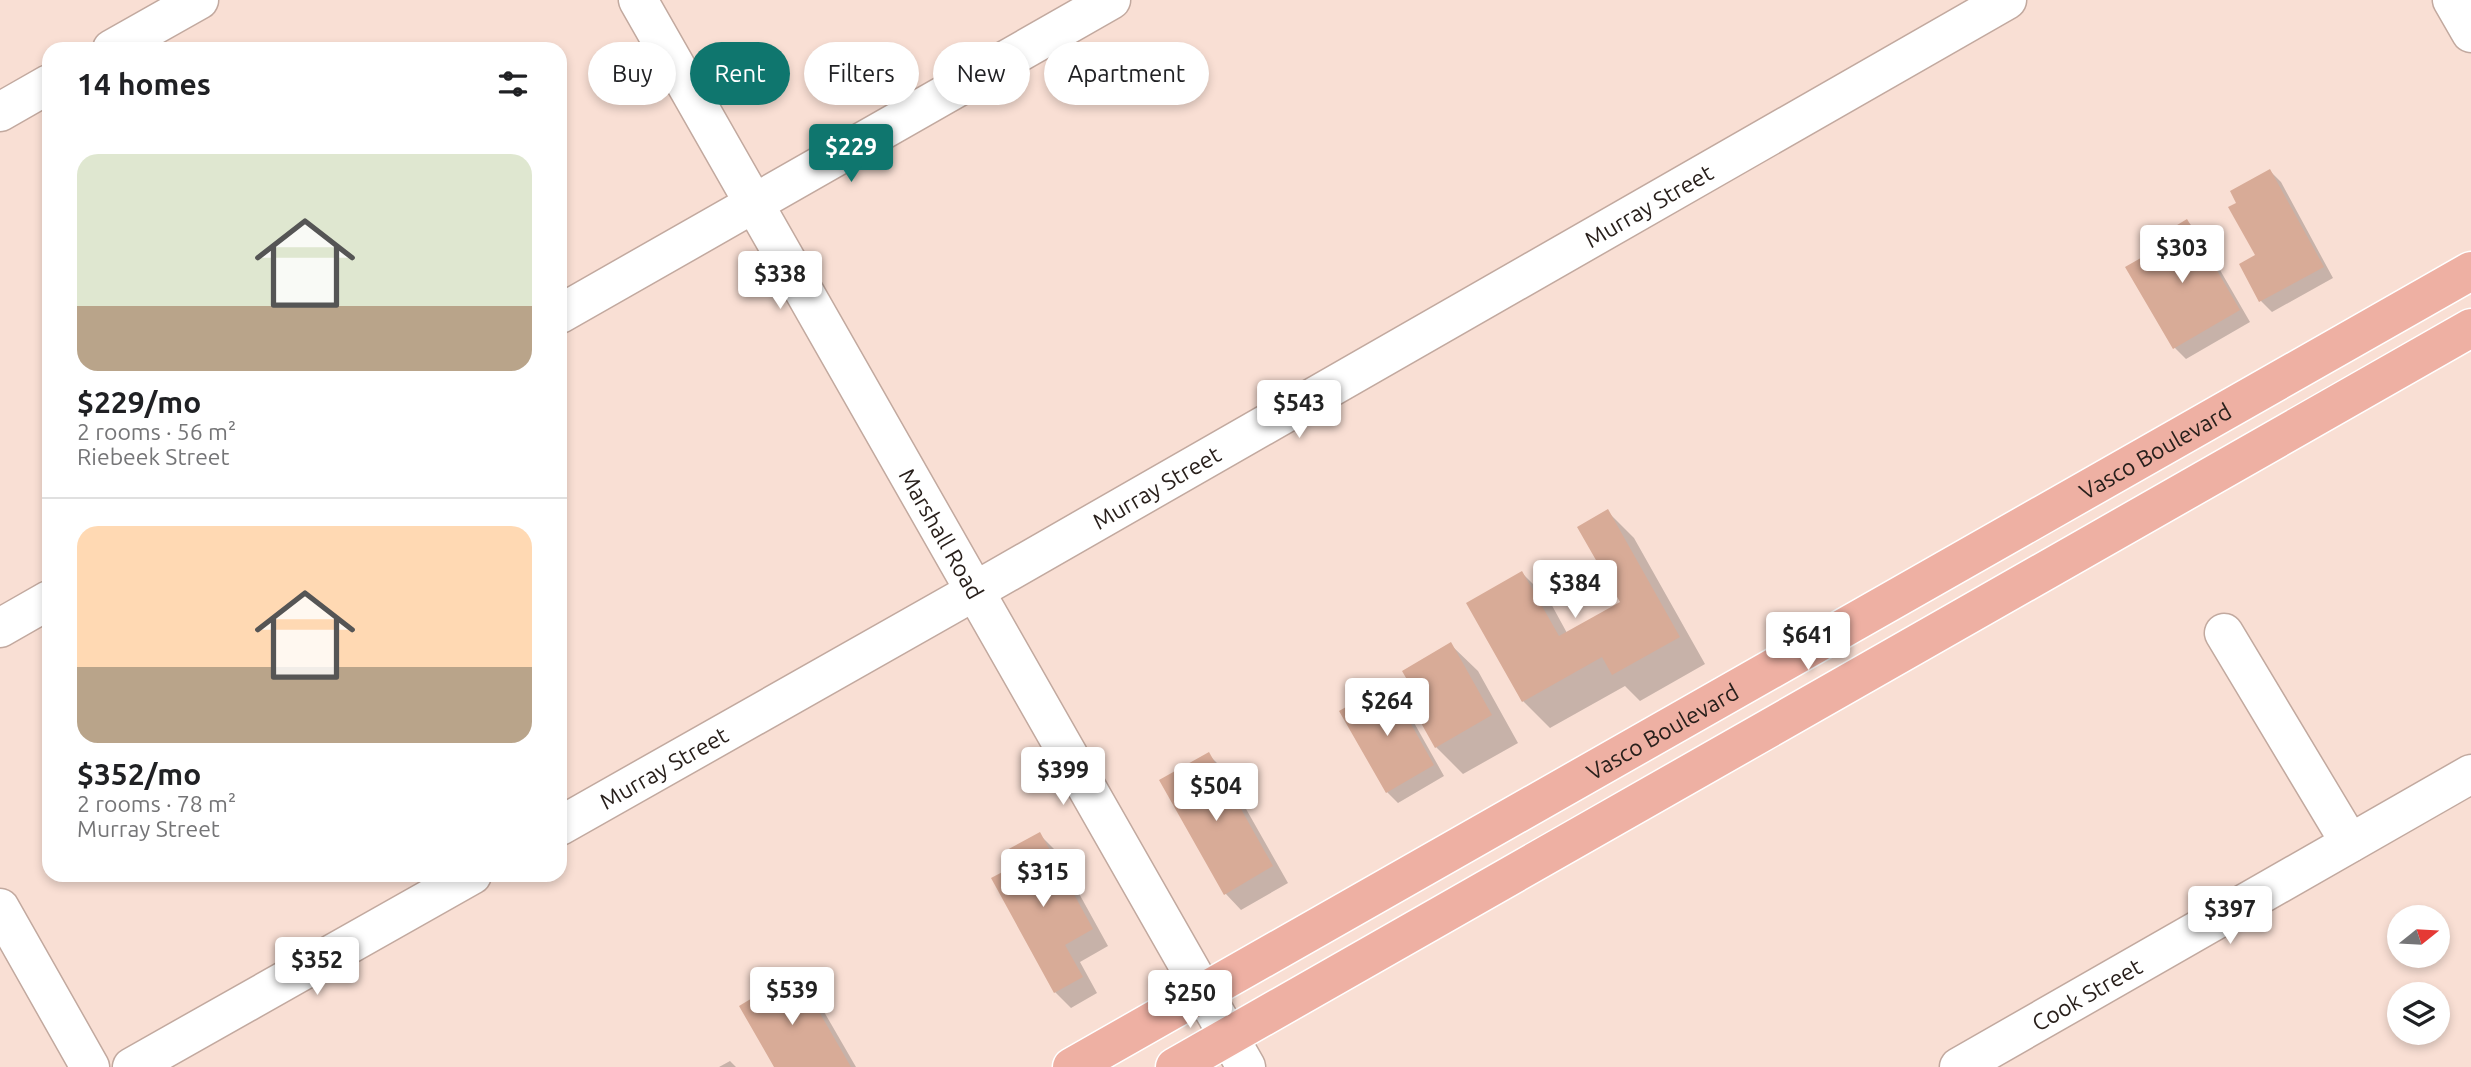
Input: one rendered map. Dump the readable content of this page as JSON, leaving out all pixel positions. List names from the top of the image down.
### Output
{
  "streets": {
    "main road": ["Vasco Boulevard"],
    "street": ["Murray Street", "Marshall Road", "Cook Street"]
  },
  "crossings": [
    ["Murray Street", "Marshall Road"],
    ["Vasco Boulevard", "Marshall Road"]
  ],
  "north": "right",
  "page": {
    "chip": [
      "Buy",
      "Rent",
      "Filters",
      "New",
      "Apartment"
    ],
    "heading": "14 homes",
    "price": [
      "$229",
      "$303",
      "$338",
      "$543",
      "$384",
      "$641",
      "$264",
      "$399",
      "$504",
      "$315",
      "$397",
      "$352",
      "$539",
      "$250"
    ],
    "list": [
      {
        "name": "$229/mo",
        "note": "2 rooms · 56 m² · Riebeek Street"
      },
      {
        "name": "$352/mo",
        "note": "2 rooms · 78 m² · Murray Street"
      }
    ]
  }
}
